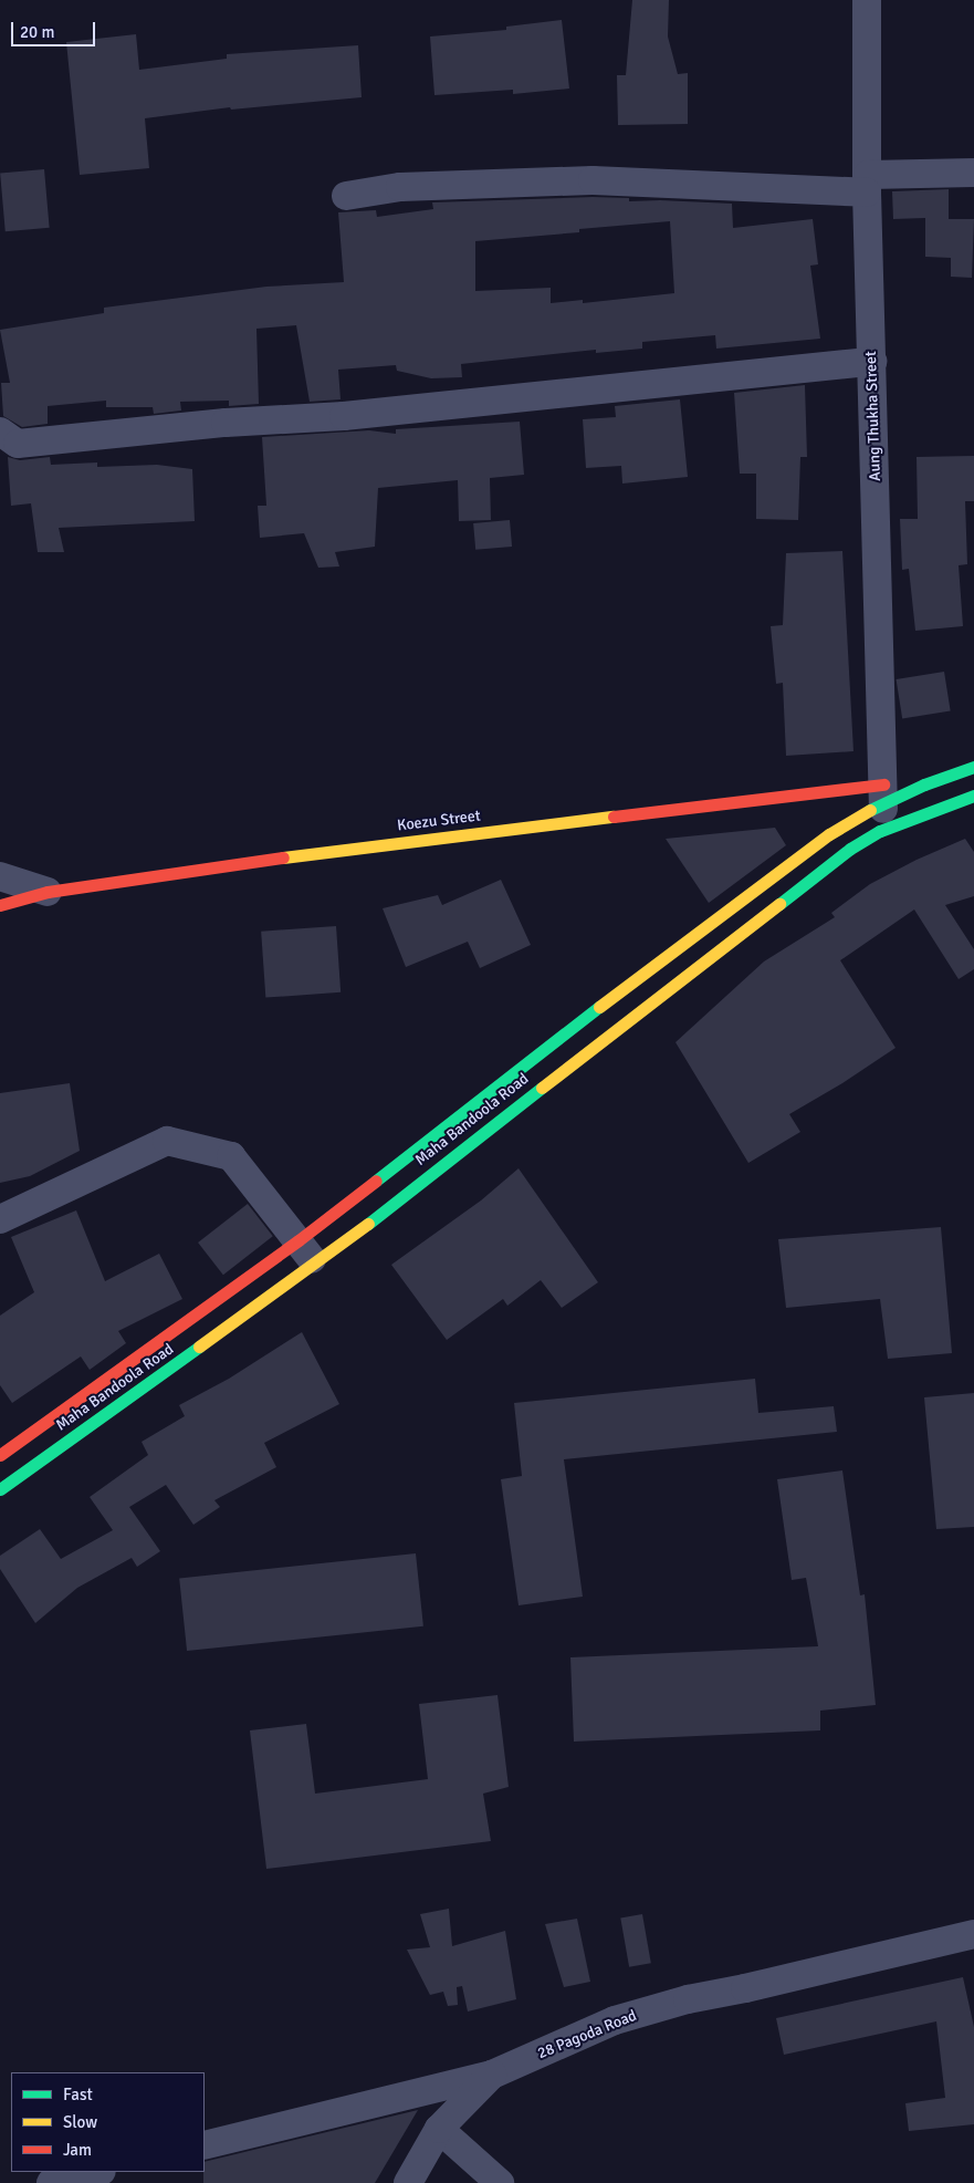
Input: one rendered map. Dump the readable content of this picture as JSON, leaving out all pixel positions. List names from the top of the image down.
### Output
{
  "streets": {
    "main road": ["Koezu Street", "Maha Bandoola Road"],
    "street": ["Aung Thukha Street", "28 Pagoda Road"]
  },
  "crossings": [
    ["Aung Thukha Street", "Koezu Street"],
    ["Aung Thukha Street", "Maha Bandoola Road"],
    ["Koezu Street", "Maha Bandoola Road"]
  ],
  "legend": ["Fast", "Slow", "Jam"],
  "scale_bar": "20 m"
}
